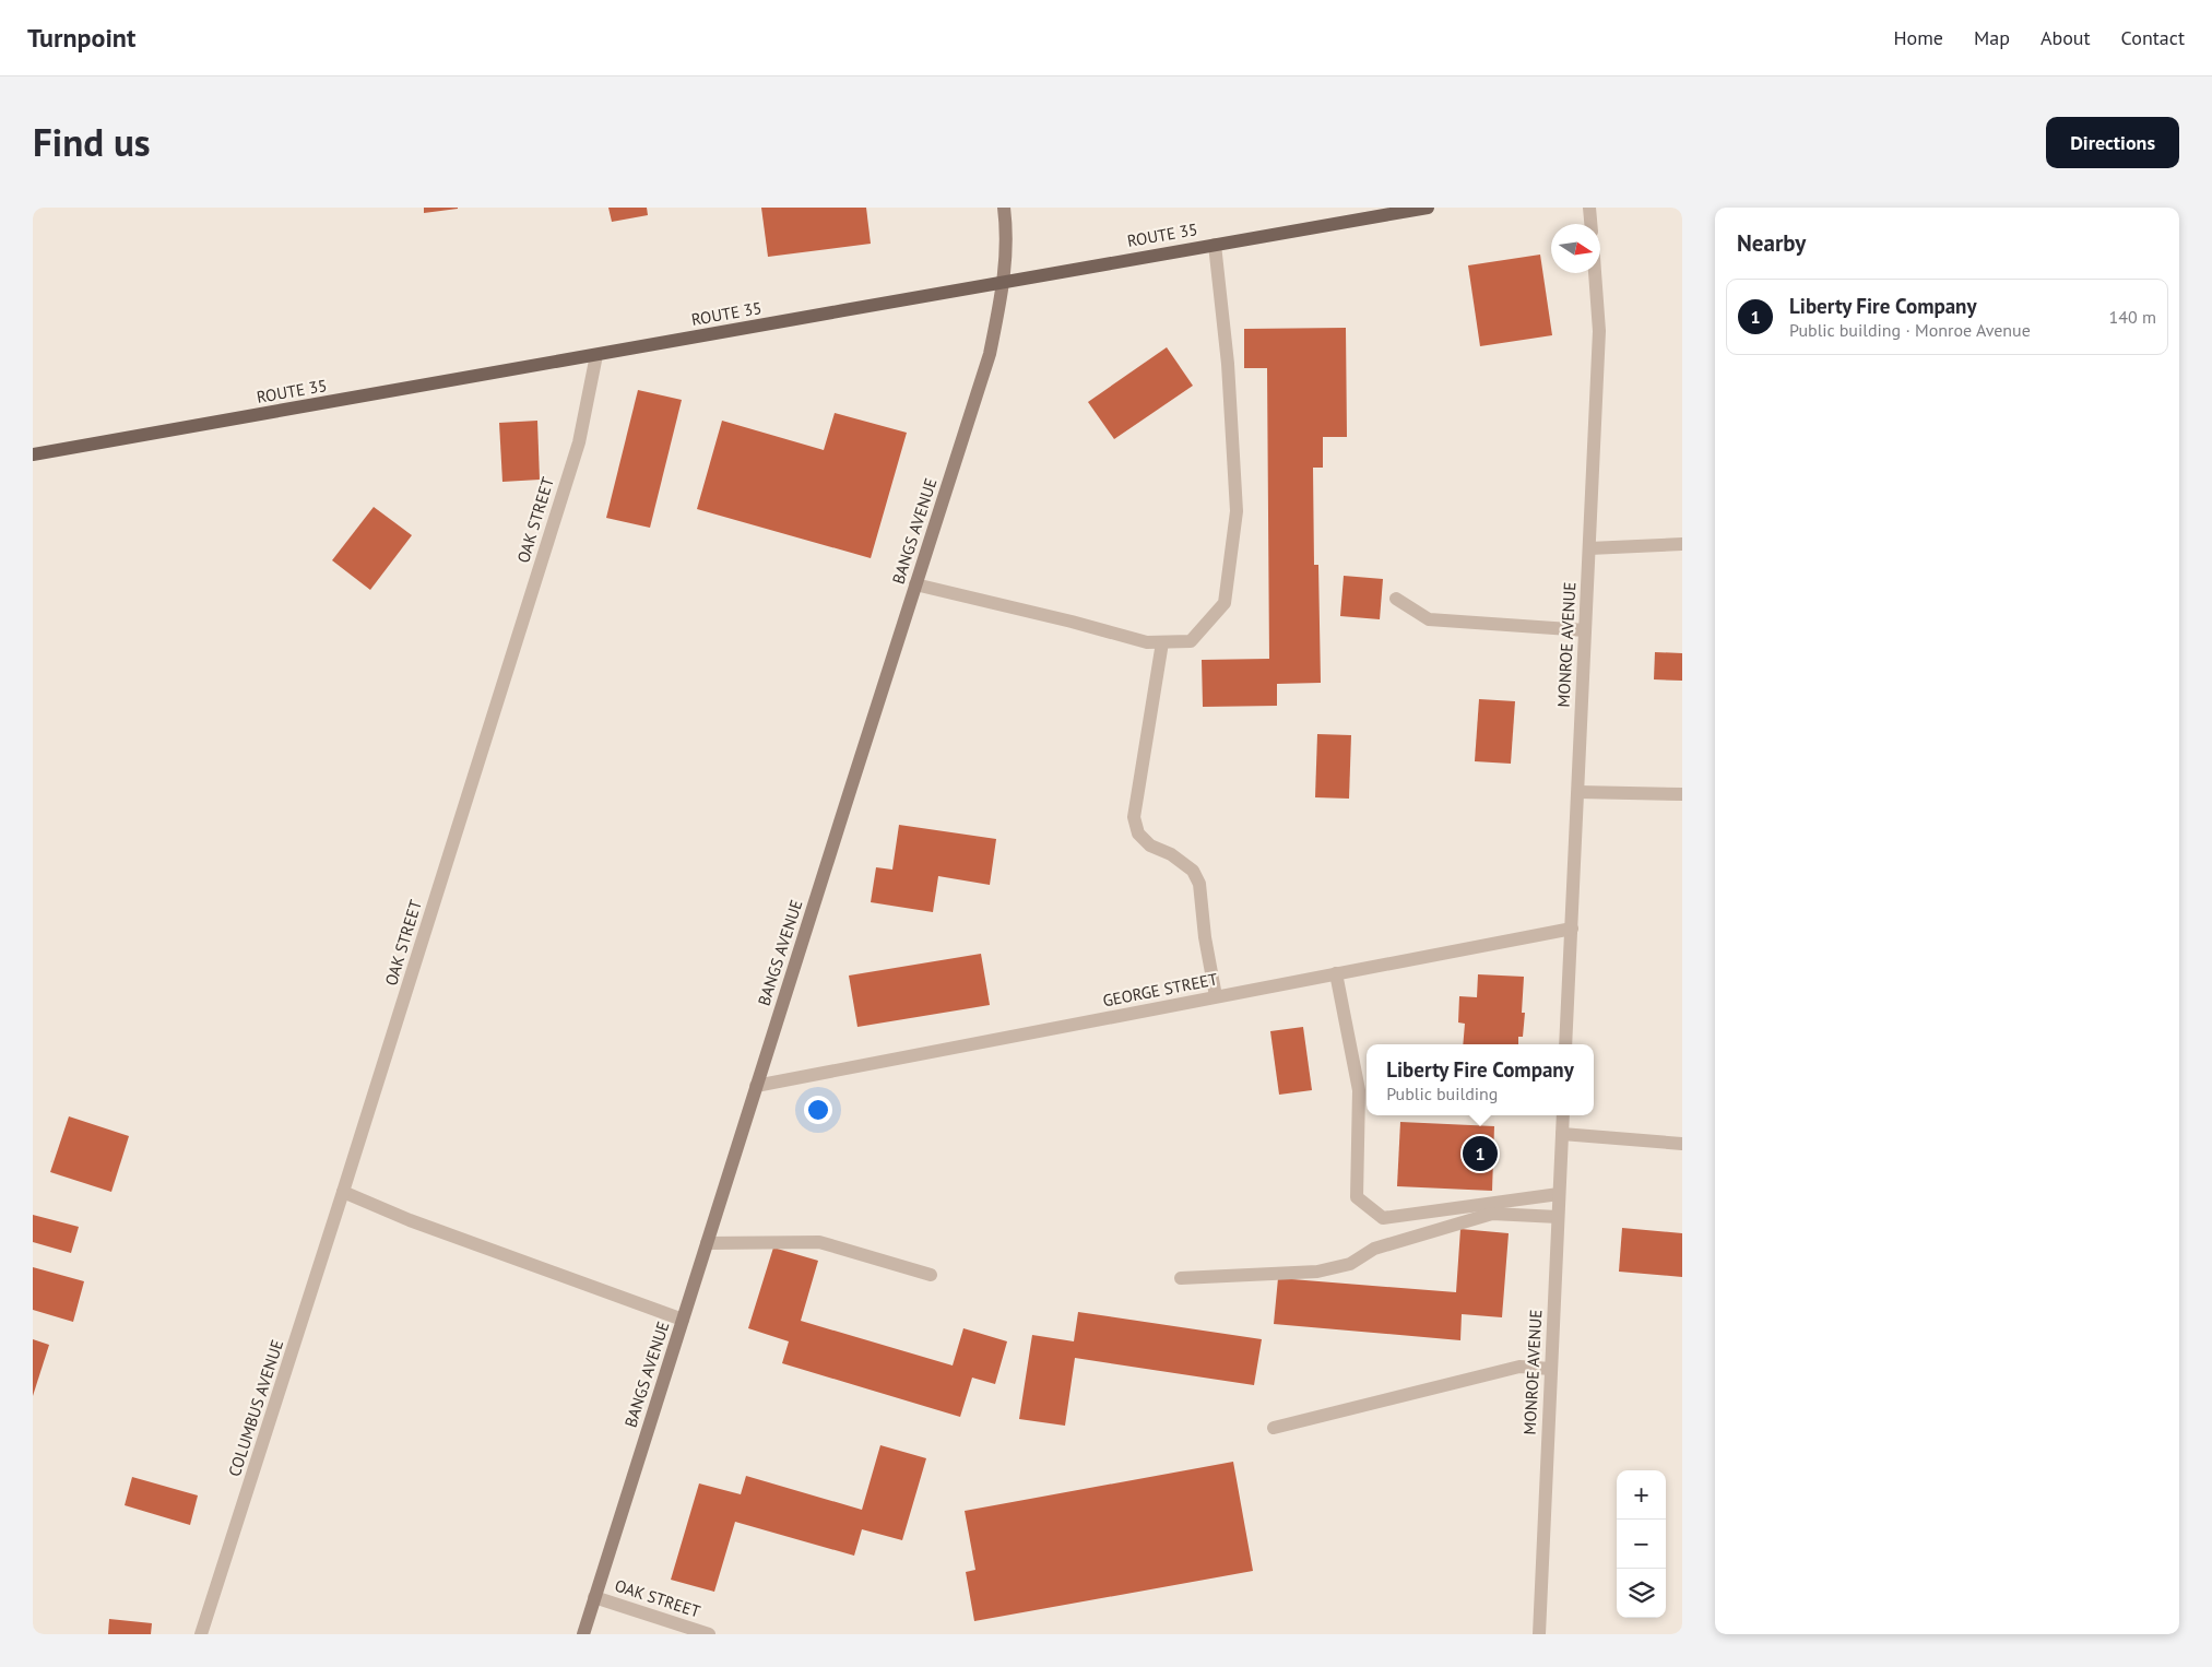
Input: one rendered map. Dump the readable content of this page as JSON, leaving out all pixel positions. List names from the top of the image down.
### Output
{
  "streets": {
    "main road": ["ROUTE 35"],
    "street": [
      "OAK STREET",
      "BANGS AVENUE",
      "MONROE AVENUE",
      "GEORGE STREET",
      "COLUMBUS AVENUE"
    ]
  },
  "crossings": [
    ["ROUTE 35", "OAK STREET"],
    ["ROUTE 35", "BANGS AVENUE"],
    ["OAK STREET", "BANGS AVENUE"],
    ["OAK STREET", "COLUMBUS AVENUE"],
    ["BANGS AVENUE", "GEORGE STREET"],
    ["MONROE AVENUE", "GEORGE STREET"]
  ],
  "north": "right",
  "page": {
    "header": "Turnpoint",
    "nav": [
      "Home",
      "Map",
      "About",
      "Contact"
    ],
    "title": "Find us",
    "buttons": "Directions",
    "heading": "Nearby",
    "list": [
      {
        "mark": "1",
        "name": "Liberty Fire Company",
        "note": "Public building · Monroe Avenue",
        "value": "140 m"
      }
    ],
    "popup": ["Liberty Fire Company", "Public building"],
    "pins": "1",
    "map_buttons": ["+", "−"]
  }
}
